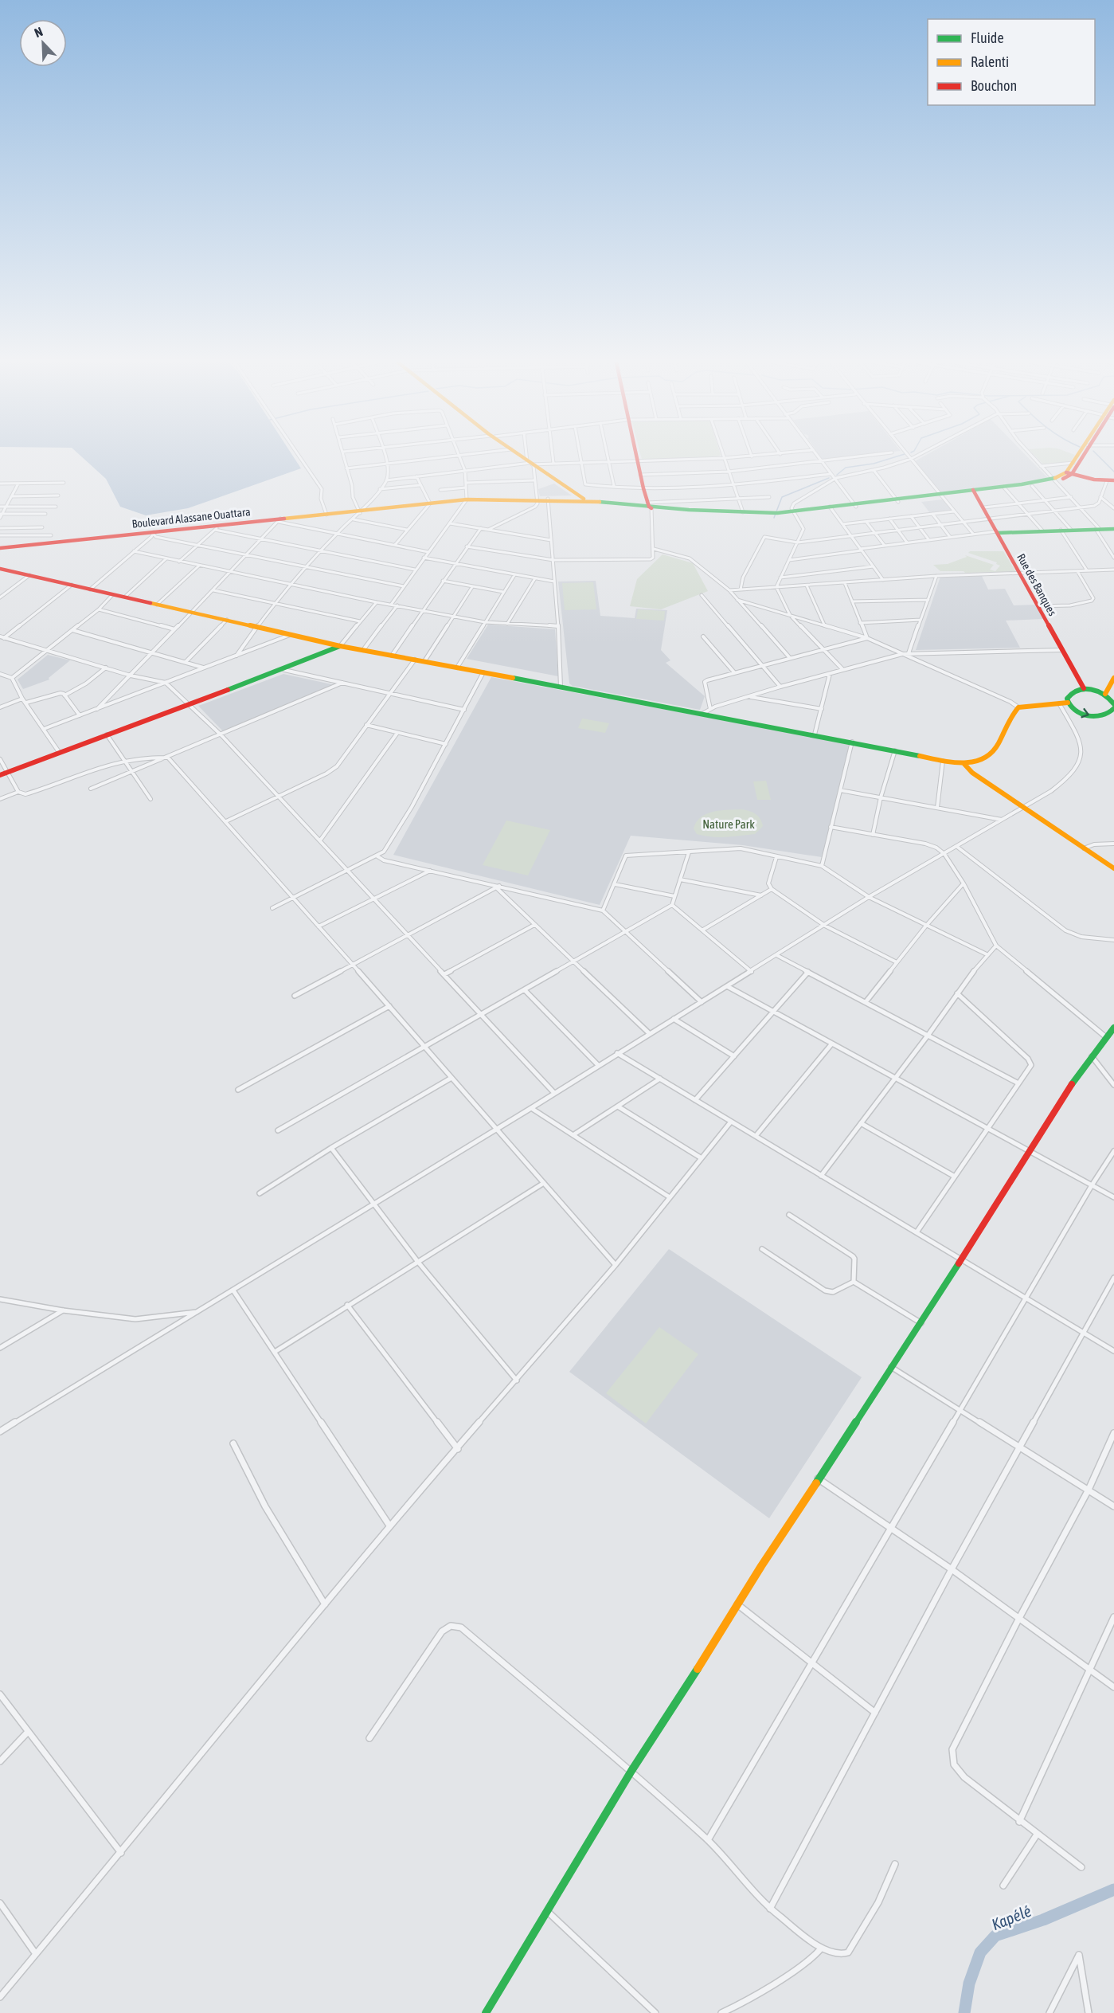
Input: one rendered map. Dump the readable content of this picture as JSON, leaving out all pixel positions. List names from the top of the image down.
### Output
{
  "streets": {
    "main road": ["Boulevard Alassane Ouattara", "Rue des Banques"]
  },
  "crossings": [
    ["Boulevard Alassane Ouattara", "Rue des Banques"]
  ],
  "water": ["Kapélé"],
  "parks": ["Nature Park"],
  "legend": ["Fluide", "Ralenti", "Bouchon"],
  "north": "top left"
}
